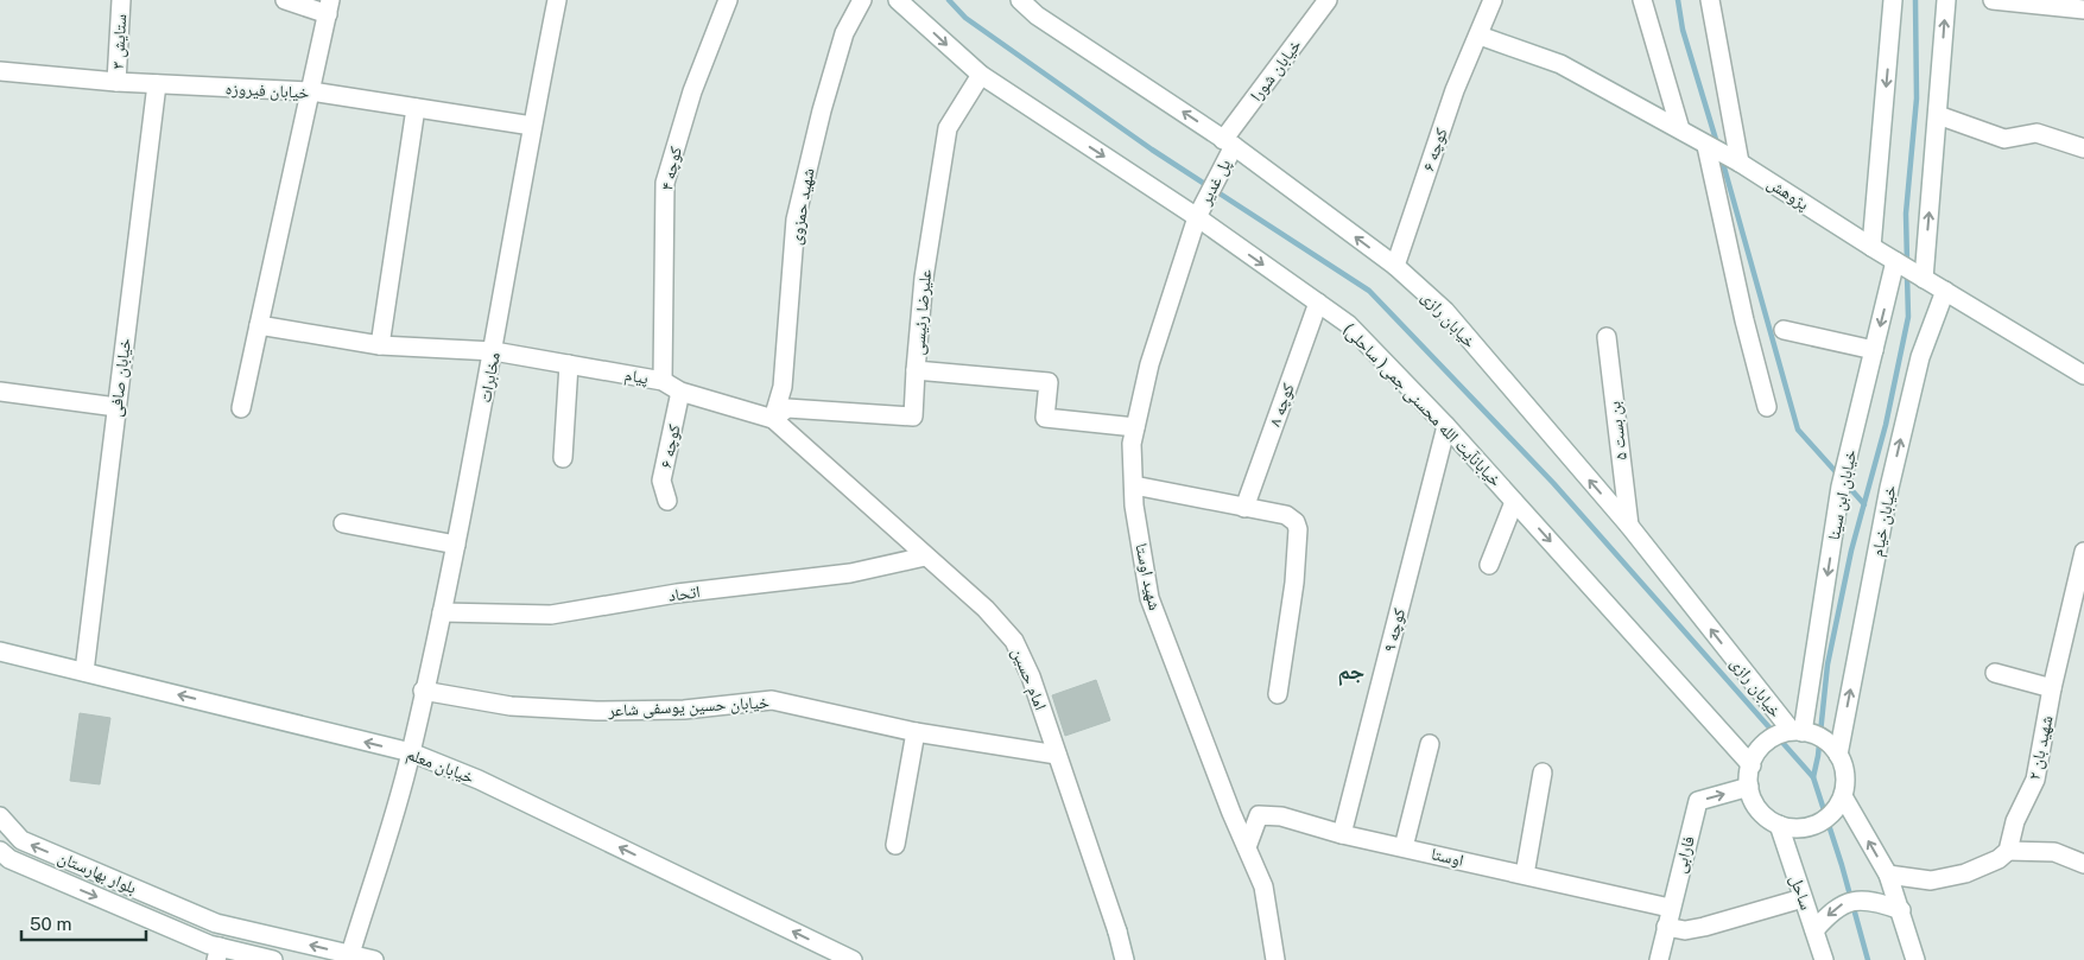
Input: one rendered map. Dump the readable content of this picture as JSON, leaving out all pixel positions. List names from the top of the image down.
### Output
{
  "streets": {
    "street": [
      "ستایش ۳",
      "خیابان شورا",
      "خیابان فیروزه",
      "کوچه ۶",
      "کوچه ۴",
      "پل غدیر",
      "پژوهش",
      "شهید حمزوی",
      "علیرضا رئیسی",
      "خیابان رازی",
      "پیام",
      "خیابان صافی",
      "مخابرات",
      "کوچه ۸",
      "خیابانآیت الله محسنی جمی( ساحلی)",
      "بن بست ۵",
      "خیابان ابن سینا",
      "خیابان خیام",
      "شهید اوستا",
      "اتحاد",
      "کوچه ۹",
      "امام حسین",
      "خیابان حسین یوسفی شاعر",
      "شهید بان ۲",
      "خیابان معلم",
      "فارابی",
      "اوستا",
      "بلوار بهارستان",
      "ساحل"
    ]
  },
  "crossings": [
    ["ستایش ۳", "خیابان فیروزه"],
    ["خیابان شورا", "پل غدیر"],
    ["خیابان شورا", "خیابان رازی"],
    ["خیابان فیروزه", "خیابان صافی"],
    ["خیابان فیروزه", "مخابرات"],
    ["کوچه ۶", "پژوهش"],
    ["کوچه ۶", "خیابان رازی"],
    ["کوچه ۶", "پیام"],
    ["کوچه ۴", "پیام"],
    ["پل غدیر", "خیابان رازی"],
    ["پل غدیر", "خیابانآیت الله محسنی جمی( ساحلی)"],
    ["پل غدیر", "شهید اوستا"],
    ["پژوهش", "خیابان ابن سینا"],
    ["پژوهش", "خیابان خیام"],
    ["شهید حمزوی", "پیام"],
    ["شهید حمزوی", "امام حسین"],
    ["علیرضا رئیسی", "خیابانآیت الله محسنی جمی( ساحلی)"],
    ["علیرضا رئیسی", "شهید اوستا"],
    ["خیابان رازی", "خیابانآیت الله محسنی جمی( ساحلی)"],
    ["خیابان رازی", "بن بست ۵"],
    ["خیابان رازی", "خیابان ابن سینا"],
    ["خیابان رازی", "خیابان خیام"],
    ["خیابان رازی", "فارابی"],
    ["خیابان رازی", "ساحل"],
    ["پیام", "مخابرات"],
    ["پیام", "امام حسین"],
    ["خیابان صافی", "خیابان معلم"],
    ["مخابرات", "اتحاد"],
    ["مخابرات", "خیابان حسین یوسفی شاعر"],
    ["مخابرات", "خیابان معلم"],
    ["مخابرات", "بلوار بهارستان"],
    ["کوچه ۸", "خیابانآیت الله محسنی جمی( ساحلی)"],
    ["خیابانآیت الله محسنی جمی( ساحلی)", "خیابان ابن سینا"],
    ["خیابانآیت الله محسنی جمی( ساحلی)", "خیابان خیام"],
    ["خیابانآیت الله محسنی جمی( ساحلی)", "شهید اوستا"],
    ["خیابانآیت الله محسنی جمی( ساحلی)", "کوچه ۹"],
    ["خیابانآیت الله محسنی جمی( ساحلی)", "فارابی"],
    ["خیابانآیت الله محسنی جمی( ساحلی)", "ساحل"],
    ["خیابان ابن سینا", "خیابان خیام"],
    ["خیابان ابن سینا", "فارابی"],
    ["خیابان ابن سینا", "ساحل"],
    ["خیابان خیام", "فارابی"],
    ["خیابان خیام", "ساحل"],
    ["شهید اوستا", "اوستا"],
    ["اتحاد", "امام حسین"],
    ["کوچه ۹", "اوستا"],
    ["امام حسین", "خیابان حسین یوسفی شاعر"],
    ["فارابی", "اوستا"],
    ["فارابی", "ساحل"]
  ],
  "one_way": [
    "خیابان رازی",
    "خیابانآیت الله محسنی جمی( ساحلی)",
    "خیابان خیام",
    "خیابان معلم"
  ],
  "districts": ["جم"],
  "scale_bar": "50 m"
}
